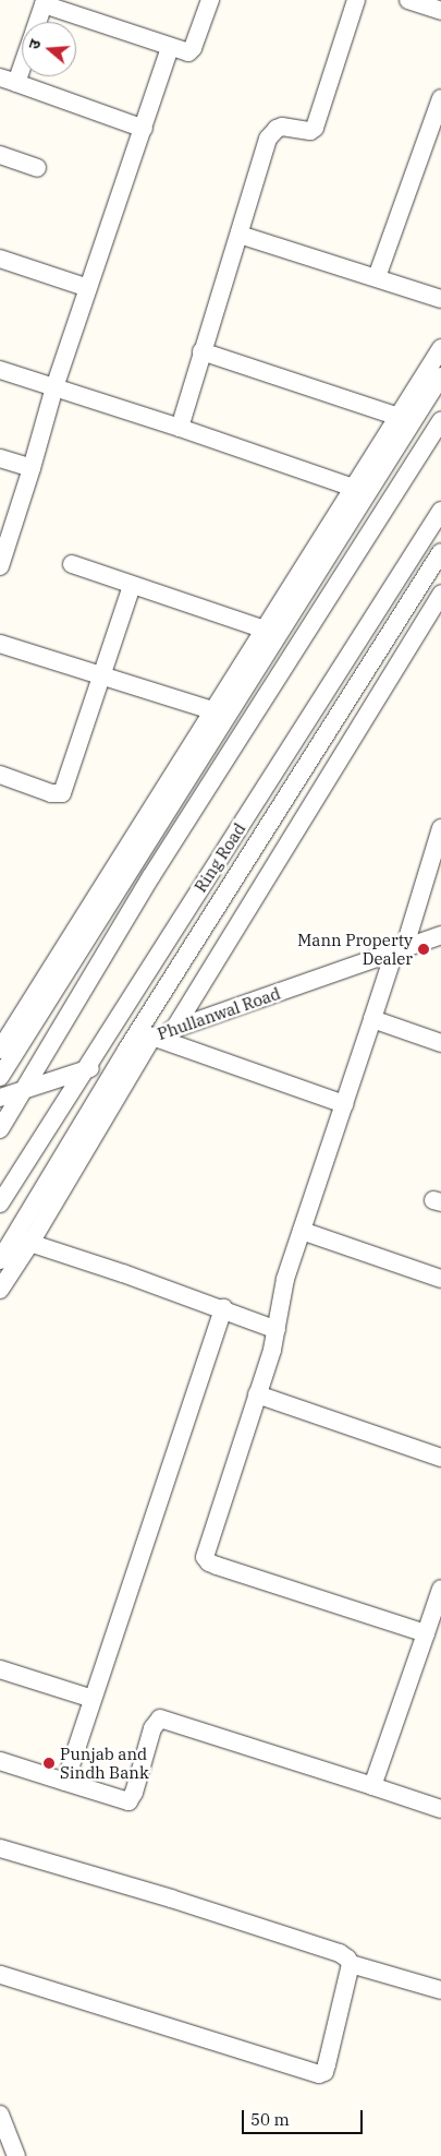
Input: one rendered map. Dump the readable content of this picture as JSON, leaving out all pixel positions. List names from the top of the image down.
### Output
{
  "streets": {
    "street": ["Ring Road", "Phullanwal Road"]
  },
  "crossings": [
    ["Ring Road", "Phullanwal Road"]
  ],
  "places": ["Mann Property Dealer", "Punjab and Sindh Bank"],
  "scale_bar": "50 m",
  "north": "left"
}
